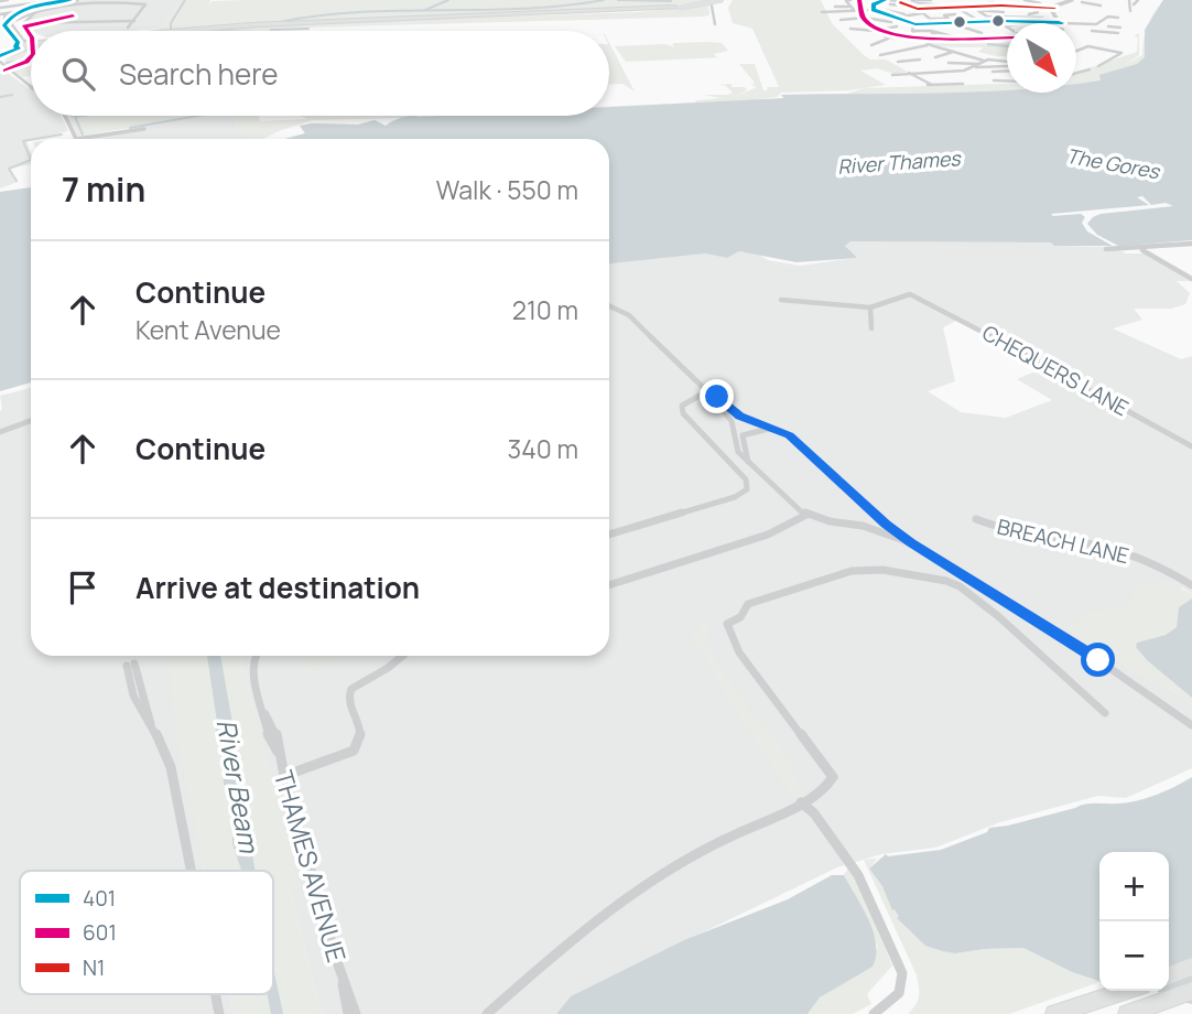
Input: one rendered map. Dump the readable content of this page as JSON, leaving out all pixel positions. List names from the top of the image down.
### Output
{
  "streets": {
    "street": ["CHEQUERS LANE", "BREACH LANE", "THAMES AVENUE"]
  },
  "water": ["River Thames", "The Gores", "River Beam"],
  "lines": ["transit line 401", "transit line 601", "transit line N1"],
  "legend": ["401", "601", "N1"],
  "north": "bottom right",
  "page": {
    "search": "Search here",
    "heading": ["7 min", "Walk · 550 m"],
    "list": [
      ["Continue", "Kent Avenue", "210 m"],
      ["Continue", "340 m"],
      "Arrive at destination"
    ],
    "map_buttons": ["+", "−"]
  }
}
